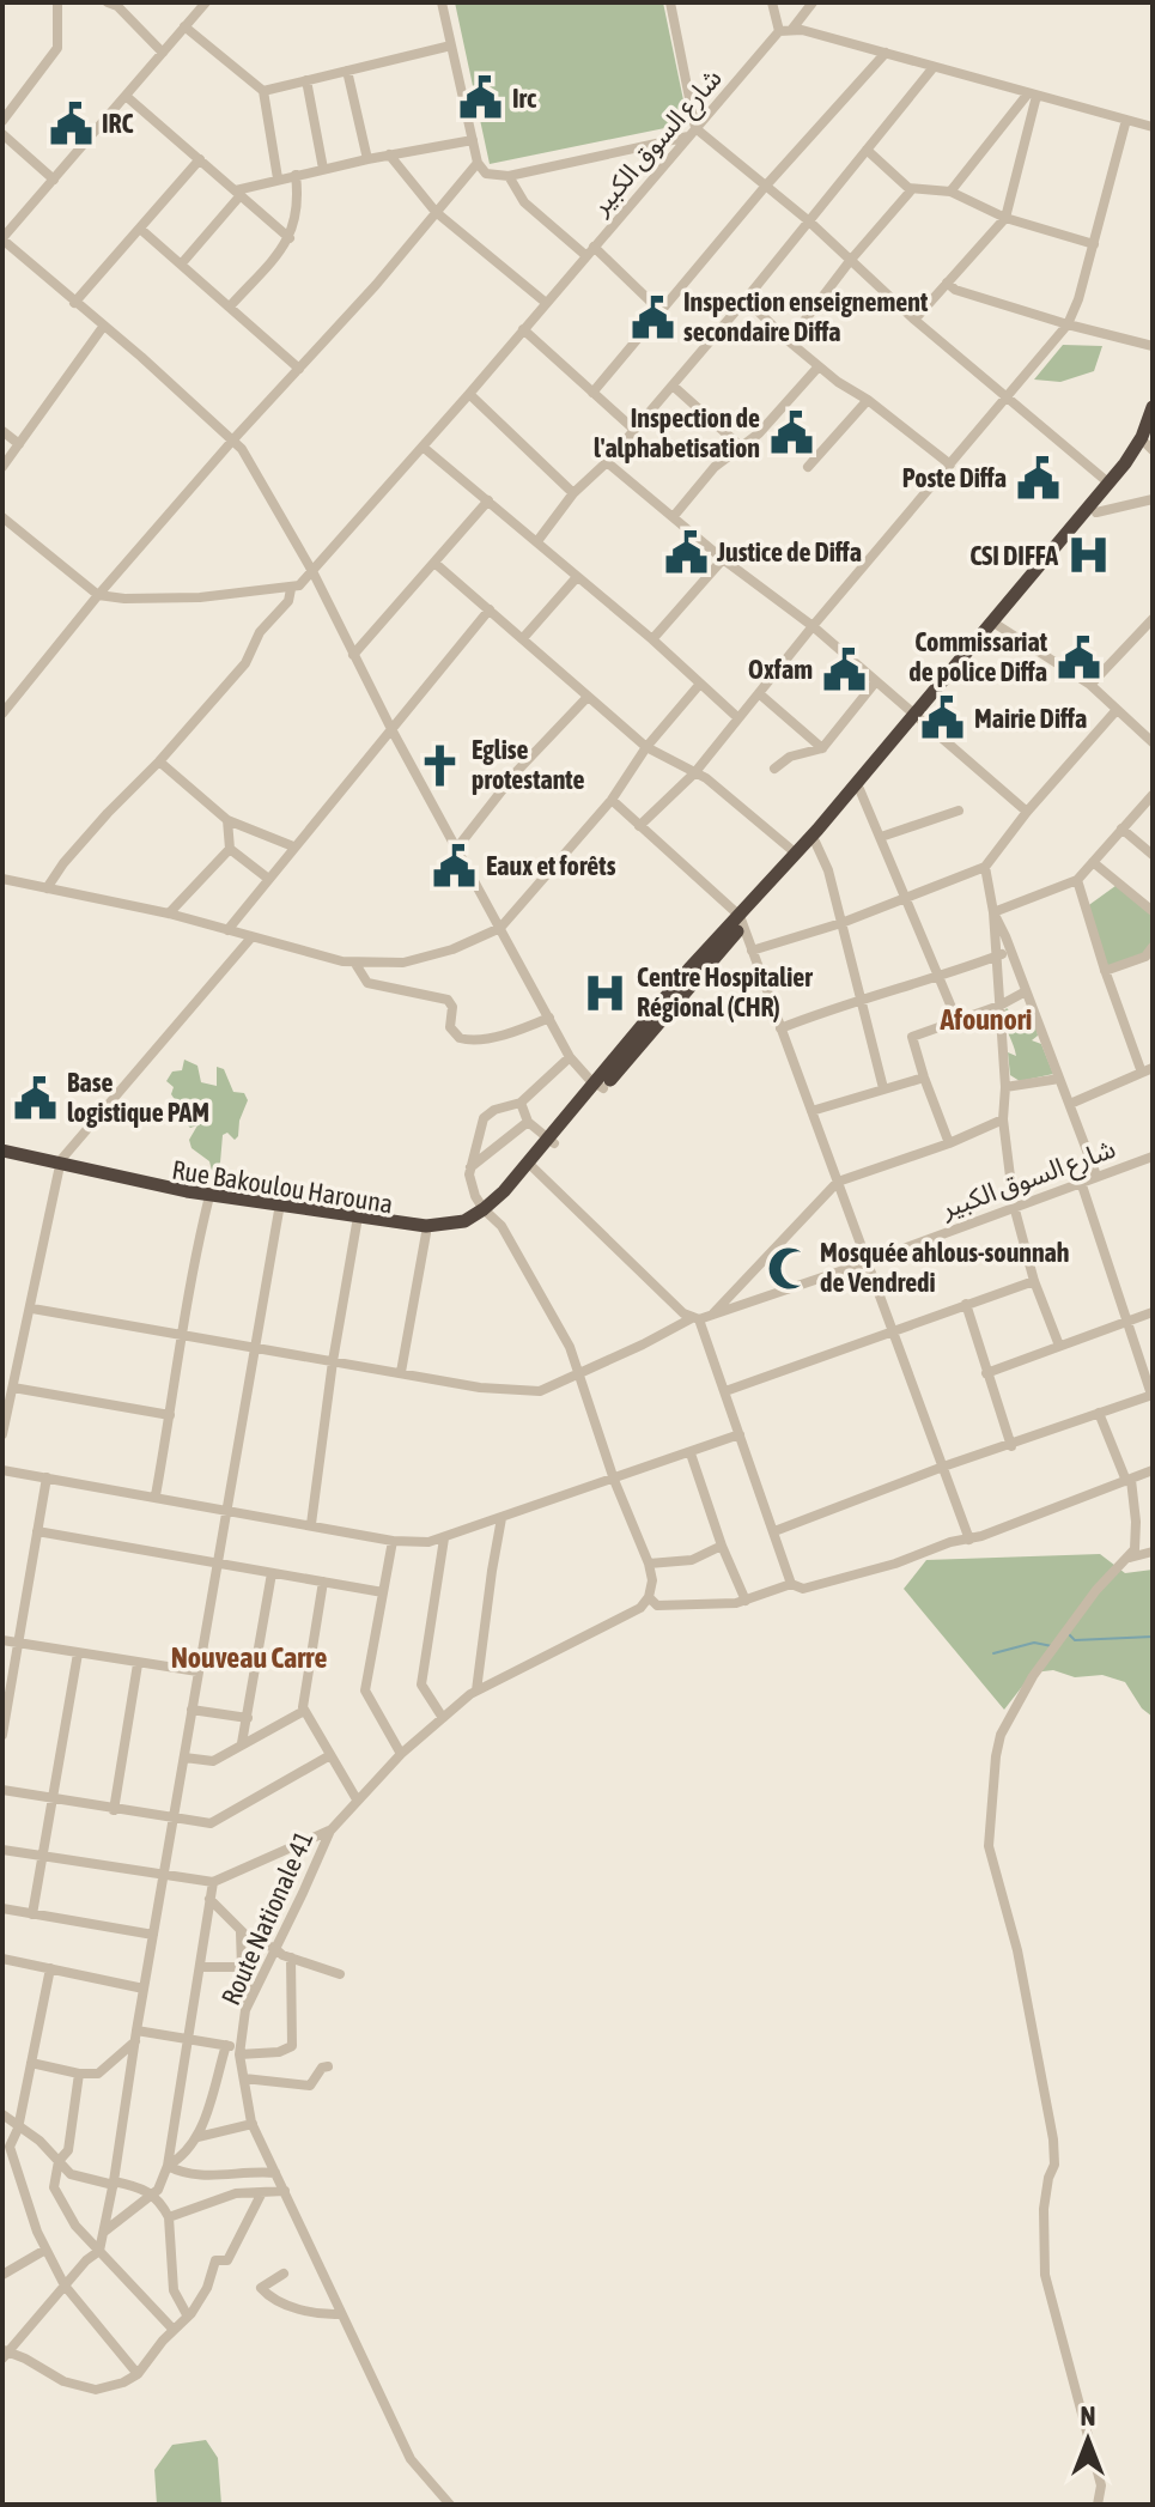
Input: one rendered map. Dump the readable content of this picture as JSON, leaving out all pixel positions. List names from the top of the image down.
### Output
{
  "streets": {
    "highway": ["Rue Bakoulou Harouna"],
    "street": ["شارع السوق الكبير", "Route Nationale 41"]
  },
  "districts": ["Afounori", "Nouveau Carre"],
  "places": {
    "public building": [
      "Irc",
      "IRC",
      "Inspection enseignement secondaire Diffa",
      "Inspection de l'alphabetisation",
      "Poste Diffa",
      "Justice de Diffa",
      "Commissariat de police Diffa",
      "Oxfam",
      "Mairie Diffa",
      "Eaux et forêts",
      "Base logistique PAM"
    ],
    "hospital": ["CSI DIFFA", "Centre Hospitalier Régional (CHR)"],
    "church": ["Eglise protestante"],
    "mosque": ["Mosquée ahlous-sounnah de Vendredi"]
  },
  "north": "top"
}
